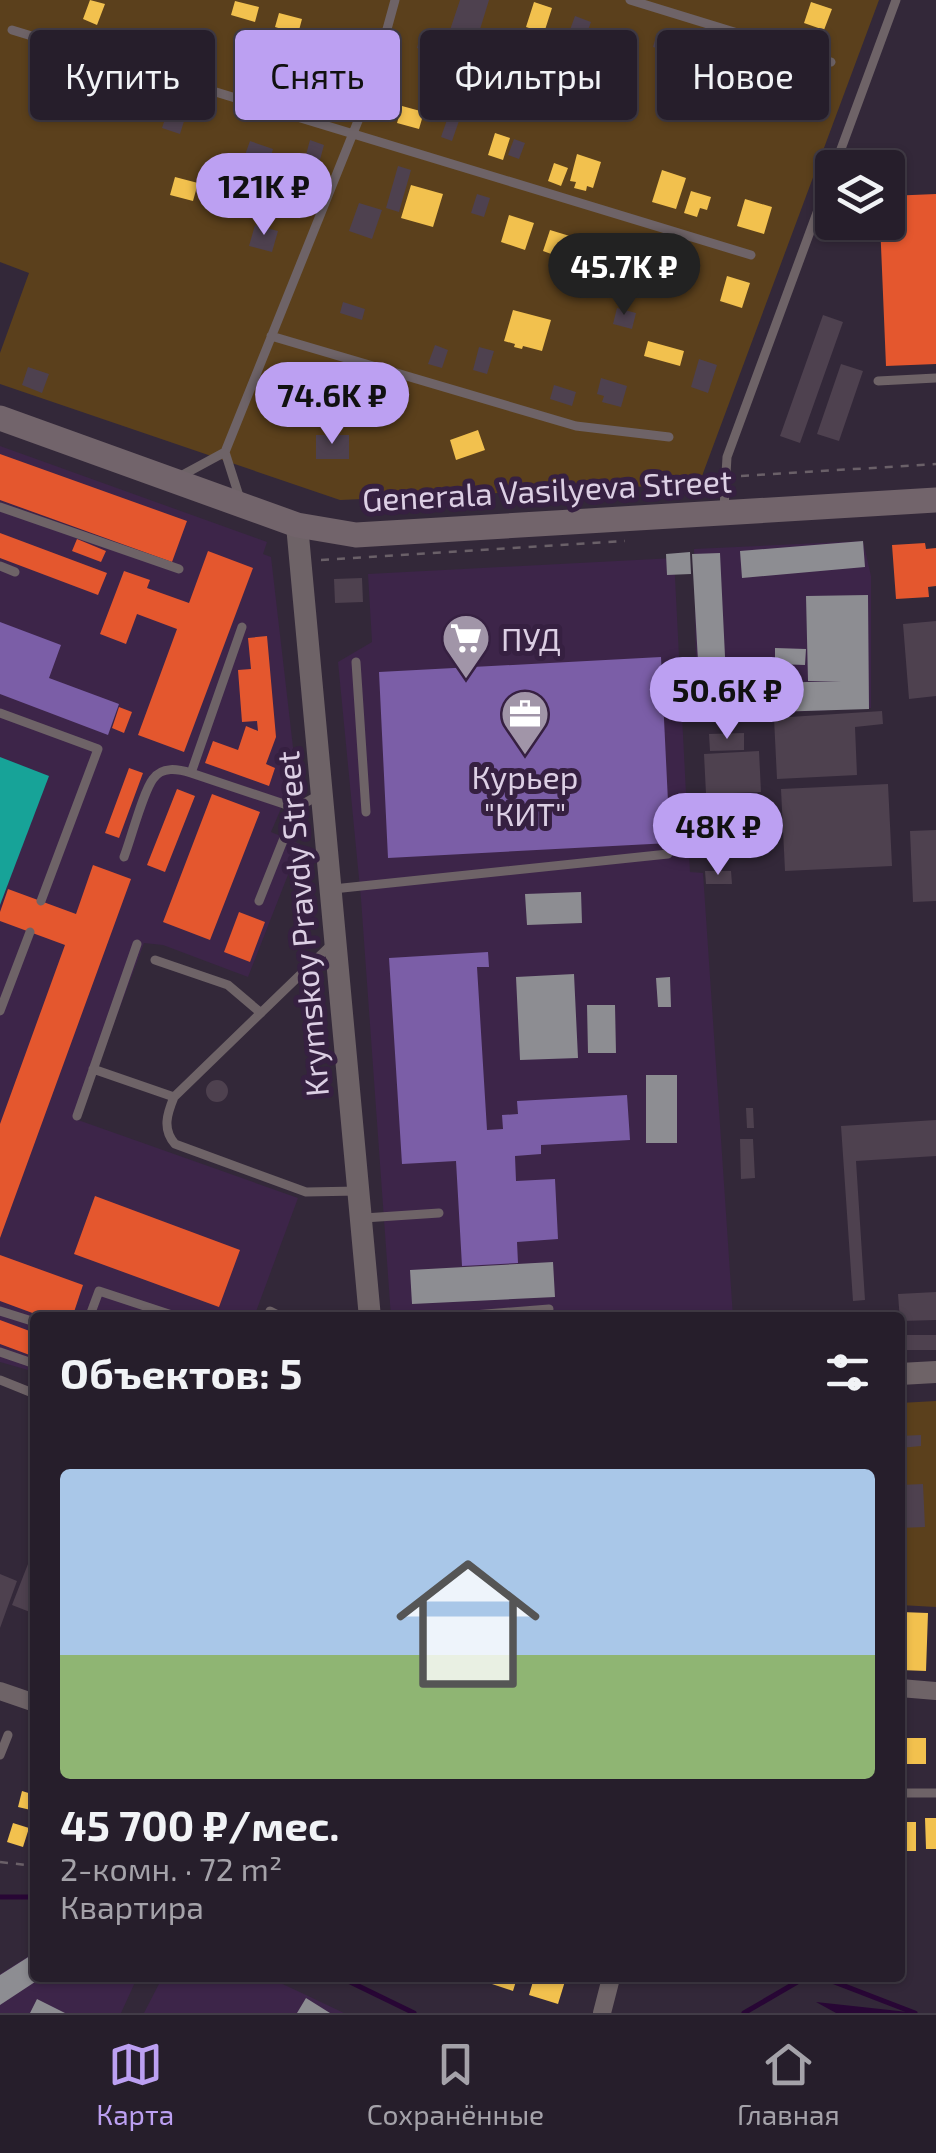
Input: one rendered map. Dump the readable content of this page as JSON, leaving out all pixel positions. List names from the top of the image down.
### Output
{
  "streets": {
    "main road": ["Generala Vasilyeva Street"],
    "street": ["Krymskoy Pravdy Street"]
  },
  "crossings": [
    ["Generala Vasilyeva Street", "Krymskoy Pravdy Street"]
  ],
  "places": {
    "supermarket": ["ПУД"],
    "office": ["Курьер \"КИТ\""]
  },
  "page": {
    "chip": [
      "Купить",
      "Снять",
      "Фильтры",
      "Новое"
    ],
    "price": [
      "121K ₽",
      "45.7K ₽",
      "74.6K ₽",
      "50.6K ₽",
      "48K ₽"
    ],
    "heading": "Объектов: 5",
    "list": [
      {
        "name": "45 700 ₽/мес.",
        "note": "2-комн. · 72 m² · Квартира"
      }
    ],
    "tabs": ["Карта", "Сохранённые", "Главная"]
  }
}
